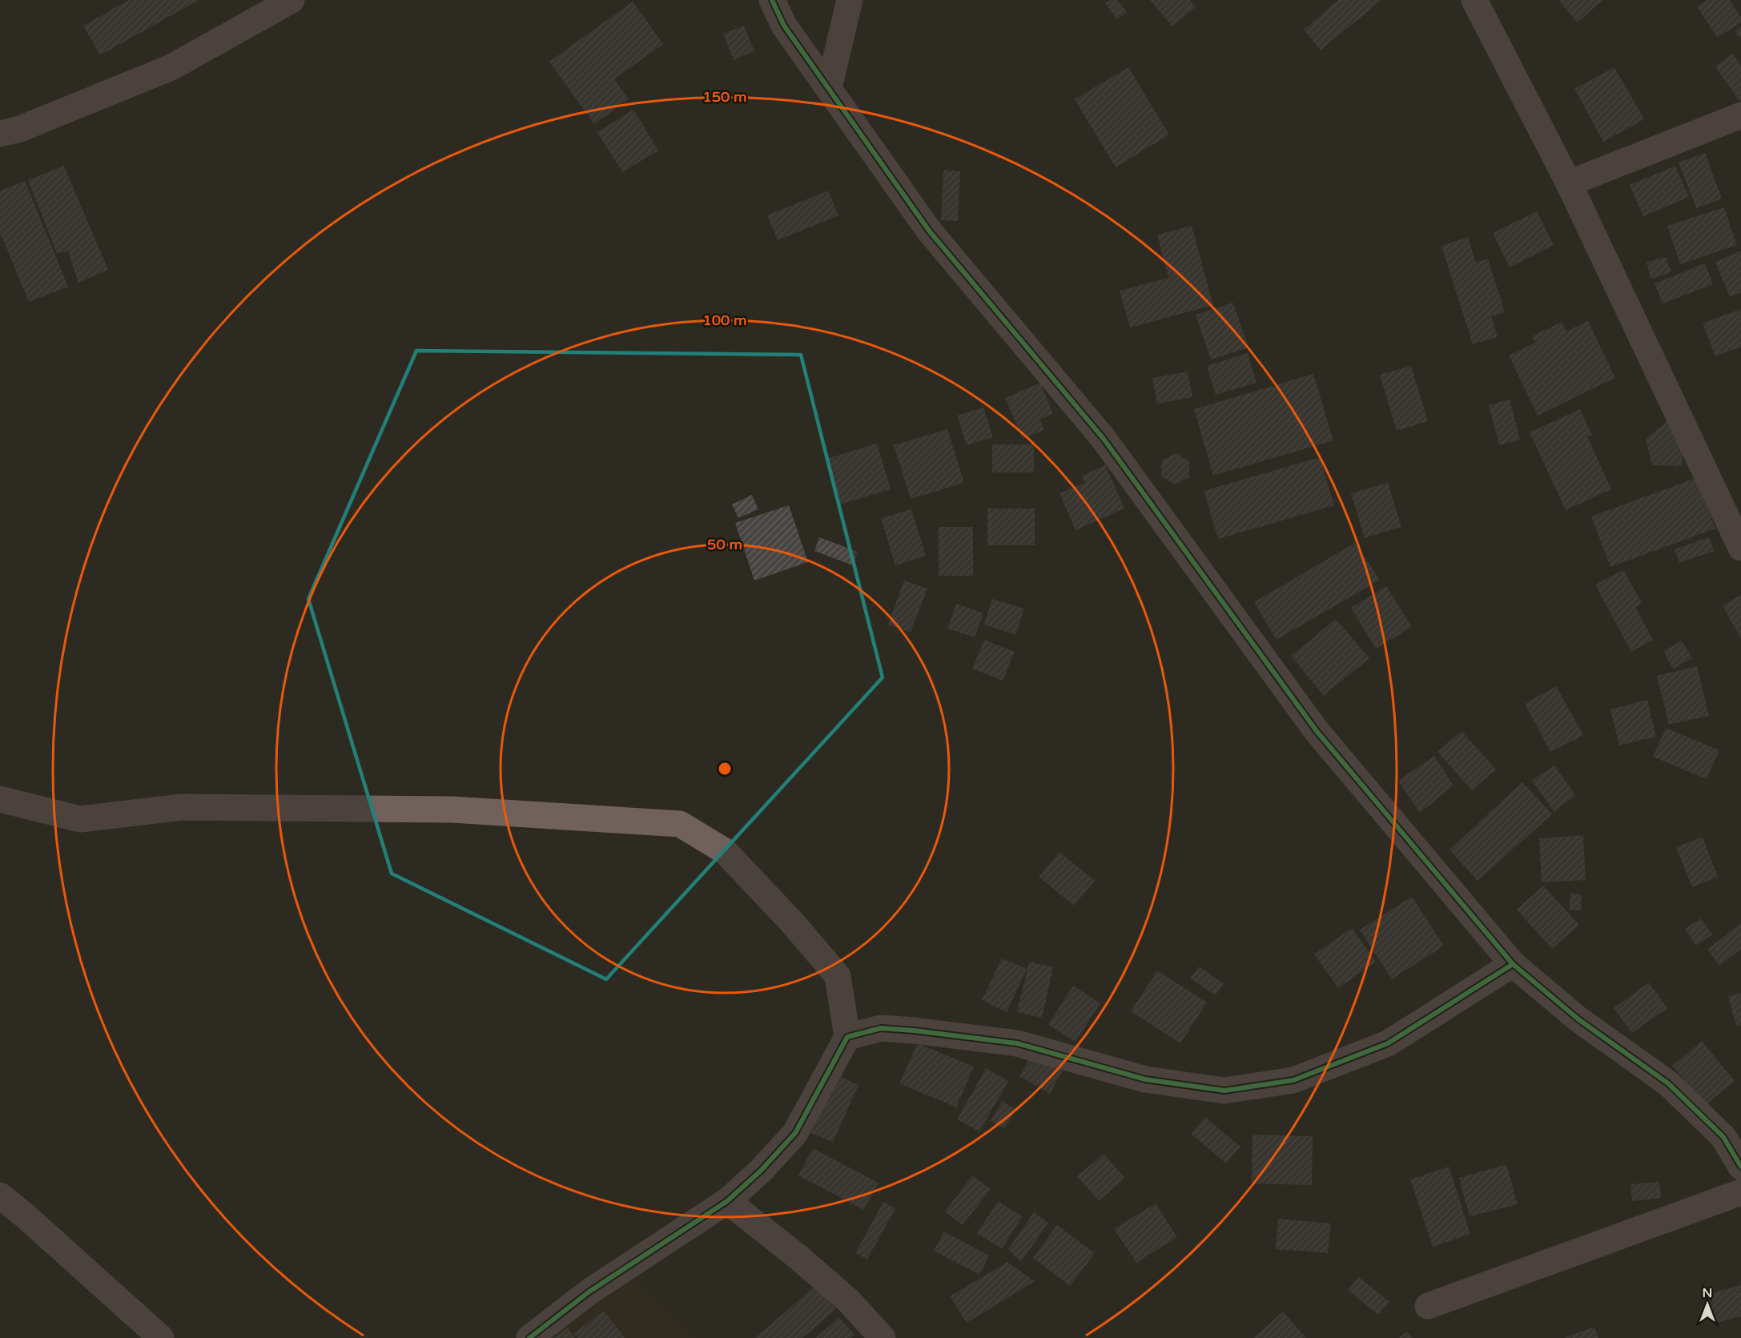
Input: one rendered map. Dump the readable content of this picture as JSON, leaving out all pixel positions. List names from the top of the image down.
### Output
{
  "north": "top",
  "rings": ["150 m", "100 m", "50 m"]
}
